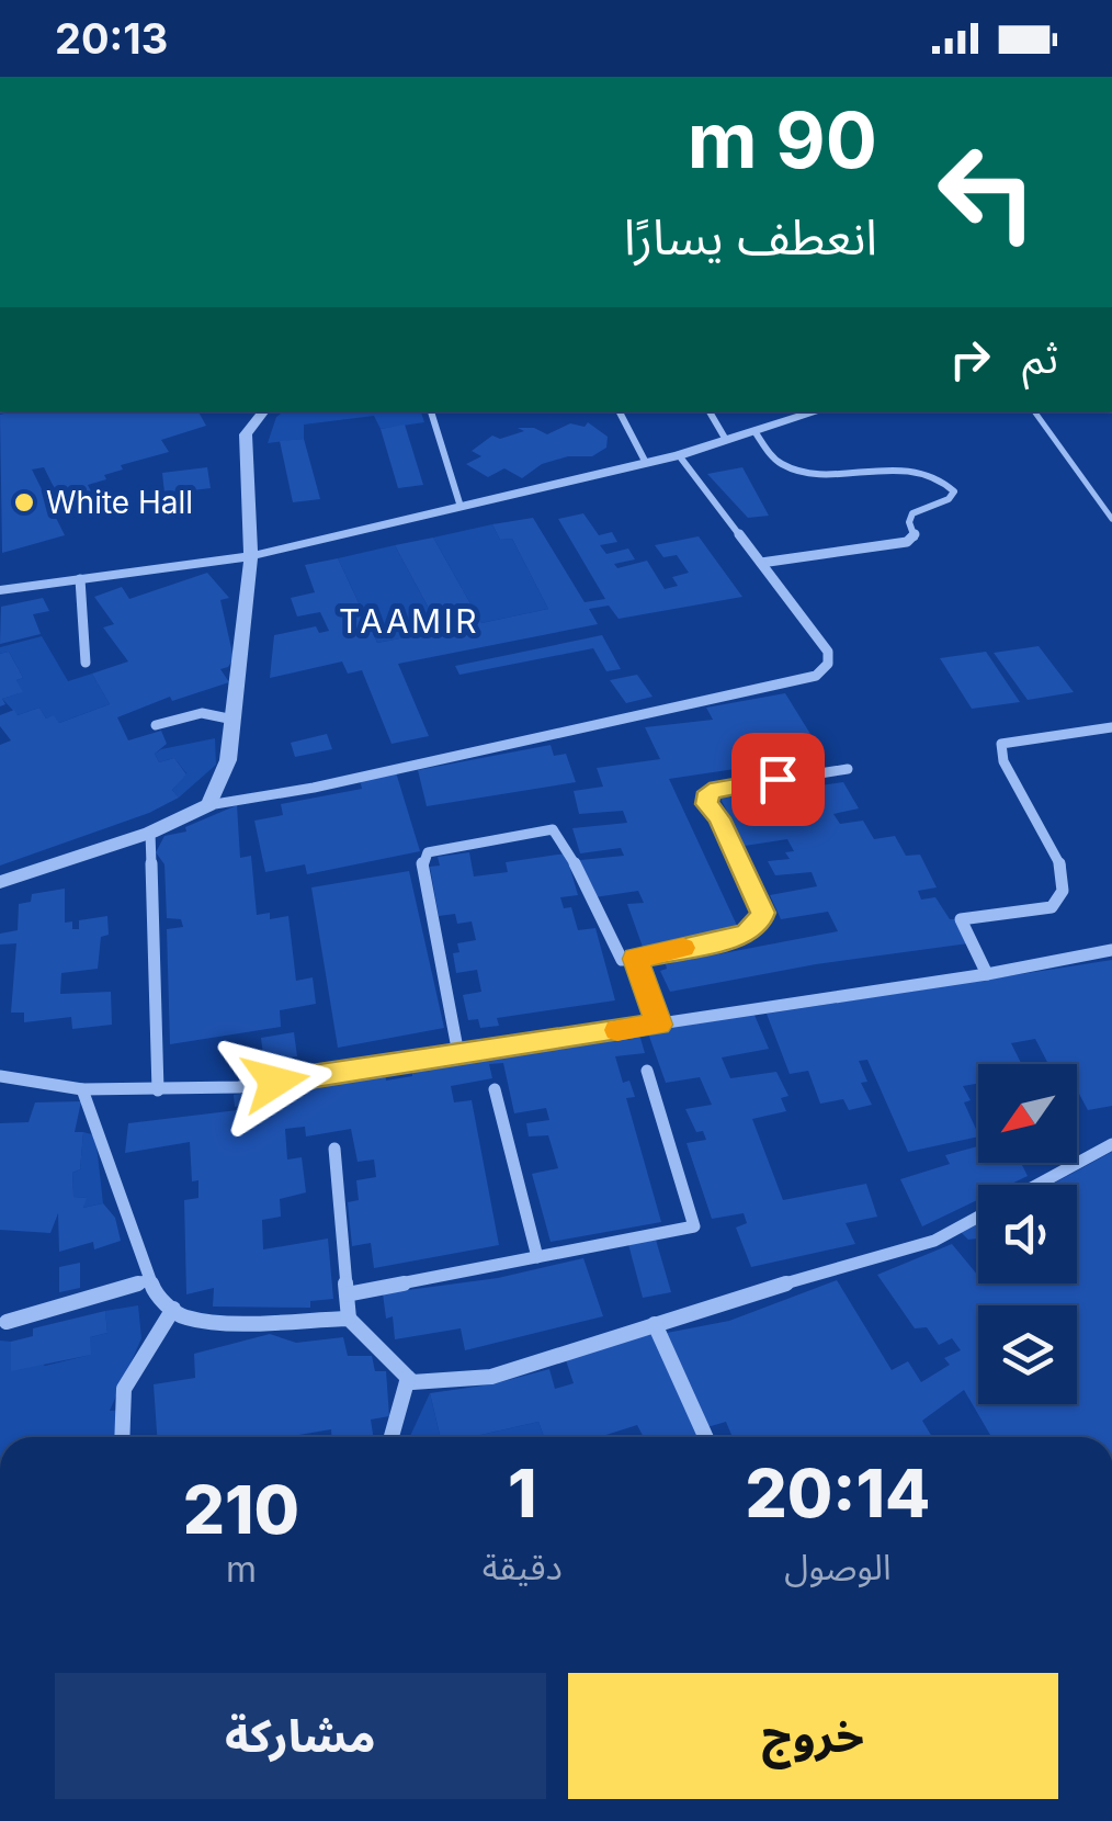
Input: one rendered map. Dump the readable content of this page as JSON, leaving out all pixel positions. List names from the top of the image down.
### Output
{
  "districts": ["TAAMIR"],
  "places": ["White Hall"],
  "north": "bottom left",
  "page": {
    "status": "20:13",
    "turn": ["90 m", "انعطف يسارًا"],
    "then": "ثم",
    "eta": [
      "20:14",
      "الوصول",
      "1",
      "دقيقة",
      "210",
      "m"
    ],
    "buttons": ["خروج", "مشاركة"]
  }
}
